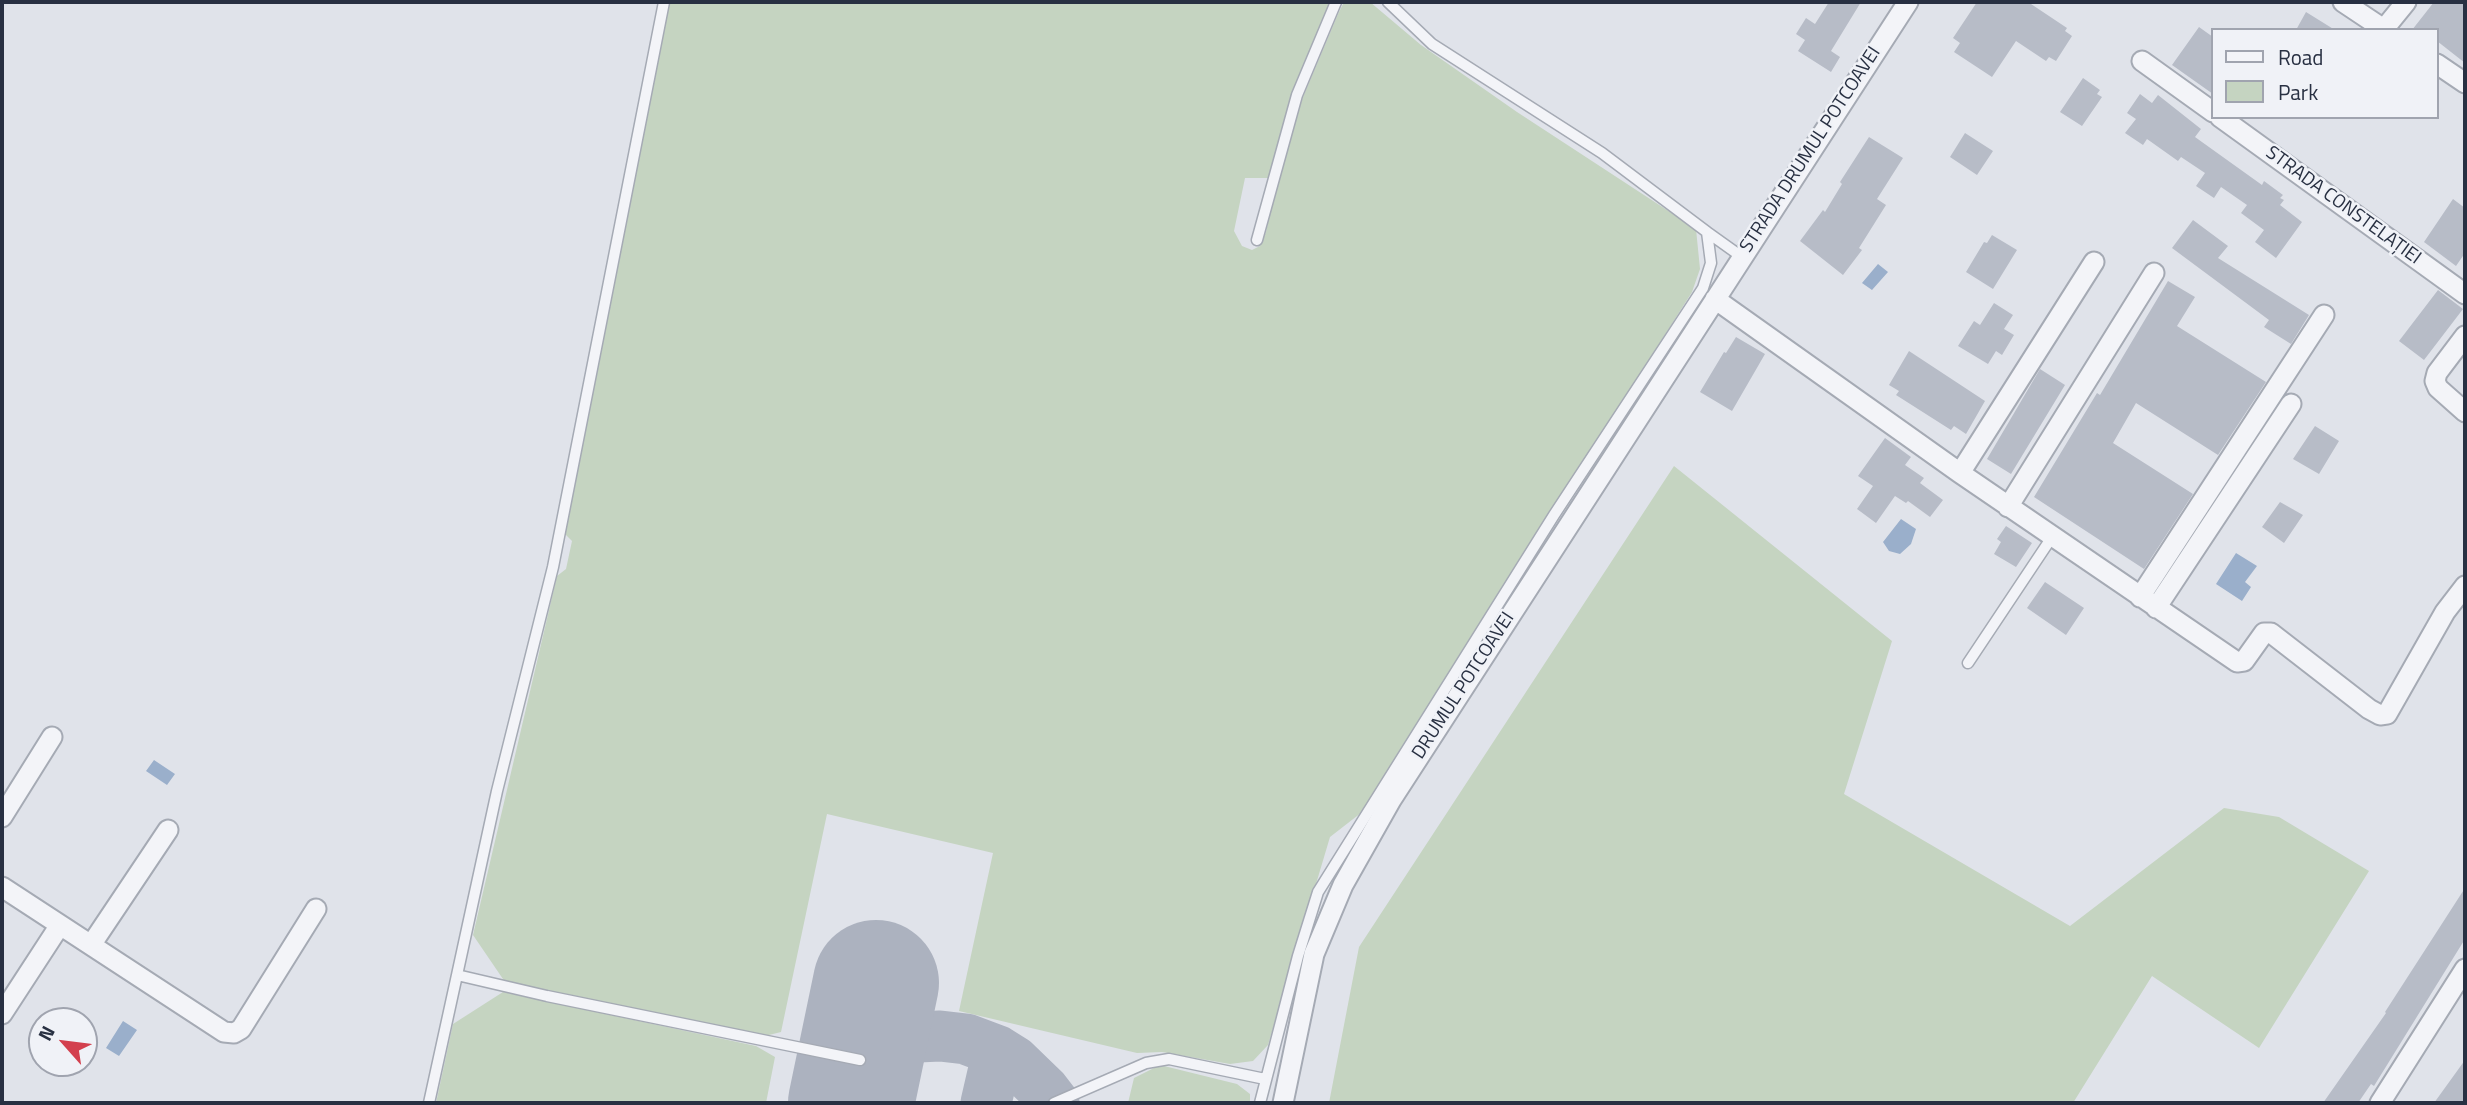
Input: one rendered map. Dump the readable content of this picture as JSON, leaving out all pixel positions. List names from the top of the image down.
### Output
{
  "streets": {
    "street": ["STRADA DRUMUL POTCOAVEI", "STRADA CONSTELAȚIEI", "DRUMUL POTCOAVEI"]
  },
  "crossings": [
    ["STRADA DRUMUL POTCOAVEI", "DRUMUL POTCOAVEI"]
  ],
  "legend": ["Road", "Park"],
  "north": "top left"
}
